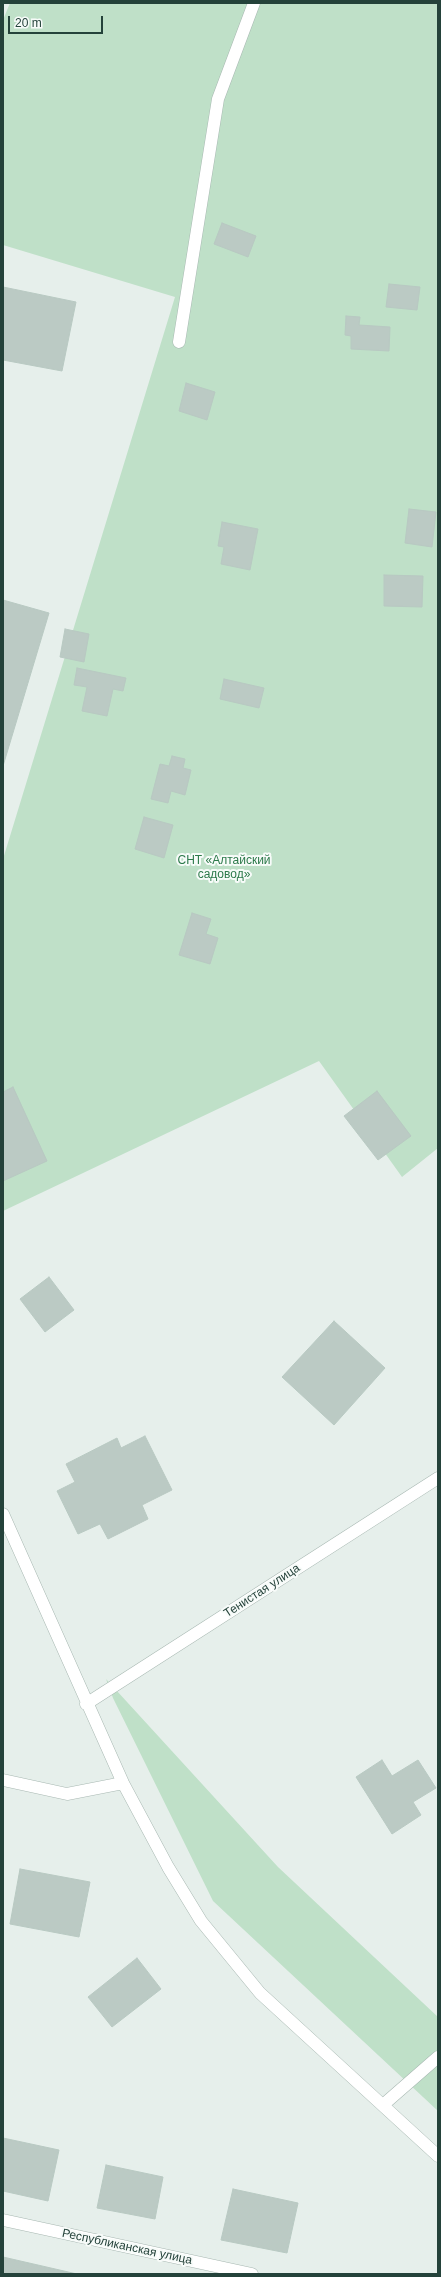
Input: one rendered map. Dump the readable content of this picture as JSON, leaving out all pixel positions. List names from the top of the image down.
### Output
{
  "streets": {
    "street": ["Тенистая улица", "Республиканская улица"]
  },
  "parks": ["СНТ «Алтайский садовод»"],
  "scale_bar": "20 m"
}
